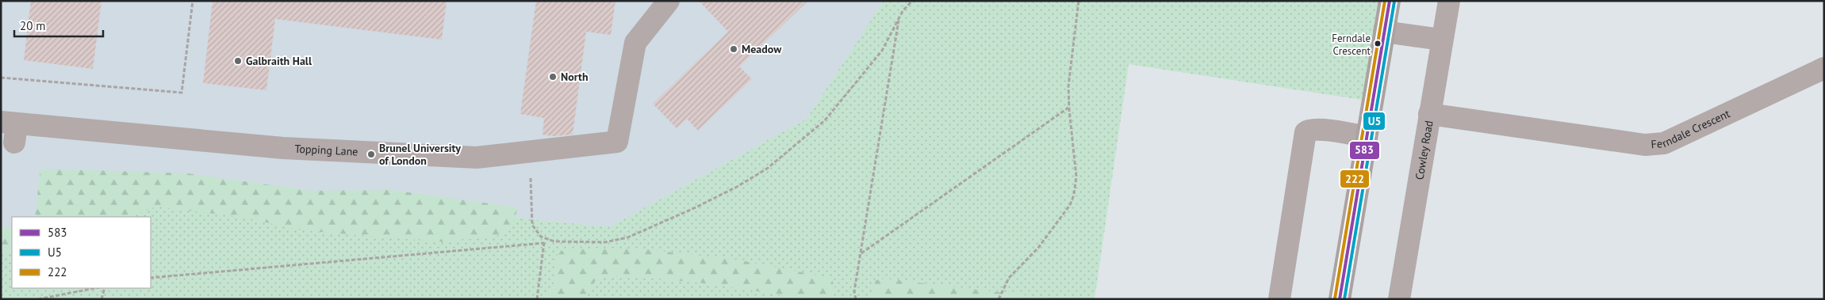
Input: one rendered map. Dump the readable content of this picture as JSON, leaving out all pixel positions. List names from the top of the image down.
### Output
{
  "streets": {
    "street": ["Ferndale Crescent", "Cowley Road", "Topping Lane"]
  },
  "crossings": [
    ["Ferndale Crescent", "Cowley Road"]
  ],
  "places": [
    "Ferndale Crescent",
    "Meadow",
    "Galbraith Hall",
    "North",
    "Brunel University of London"
  ],
  "lines": ["transit line 583", "transit line 222", "transit line U5"],
  "legend": ["583", "U5", "222"],
  "scale_bar": "20 m"
}
